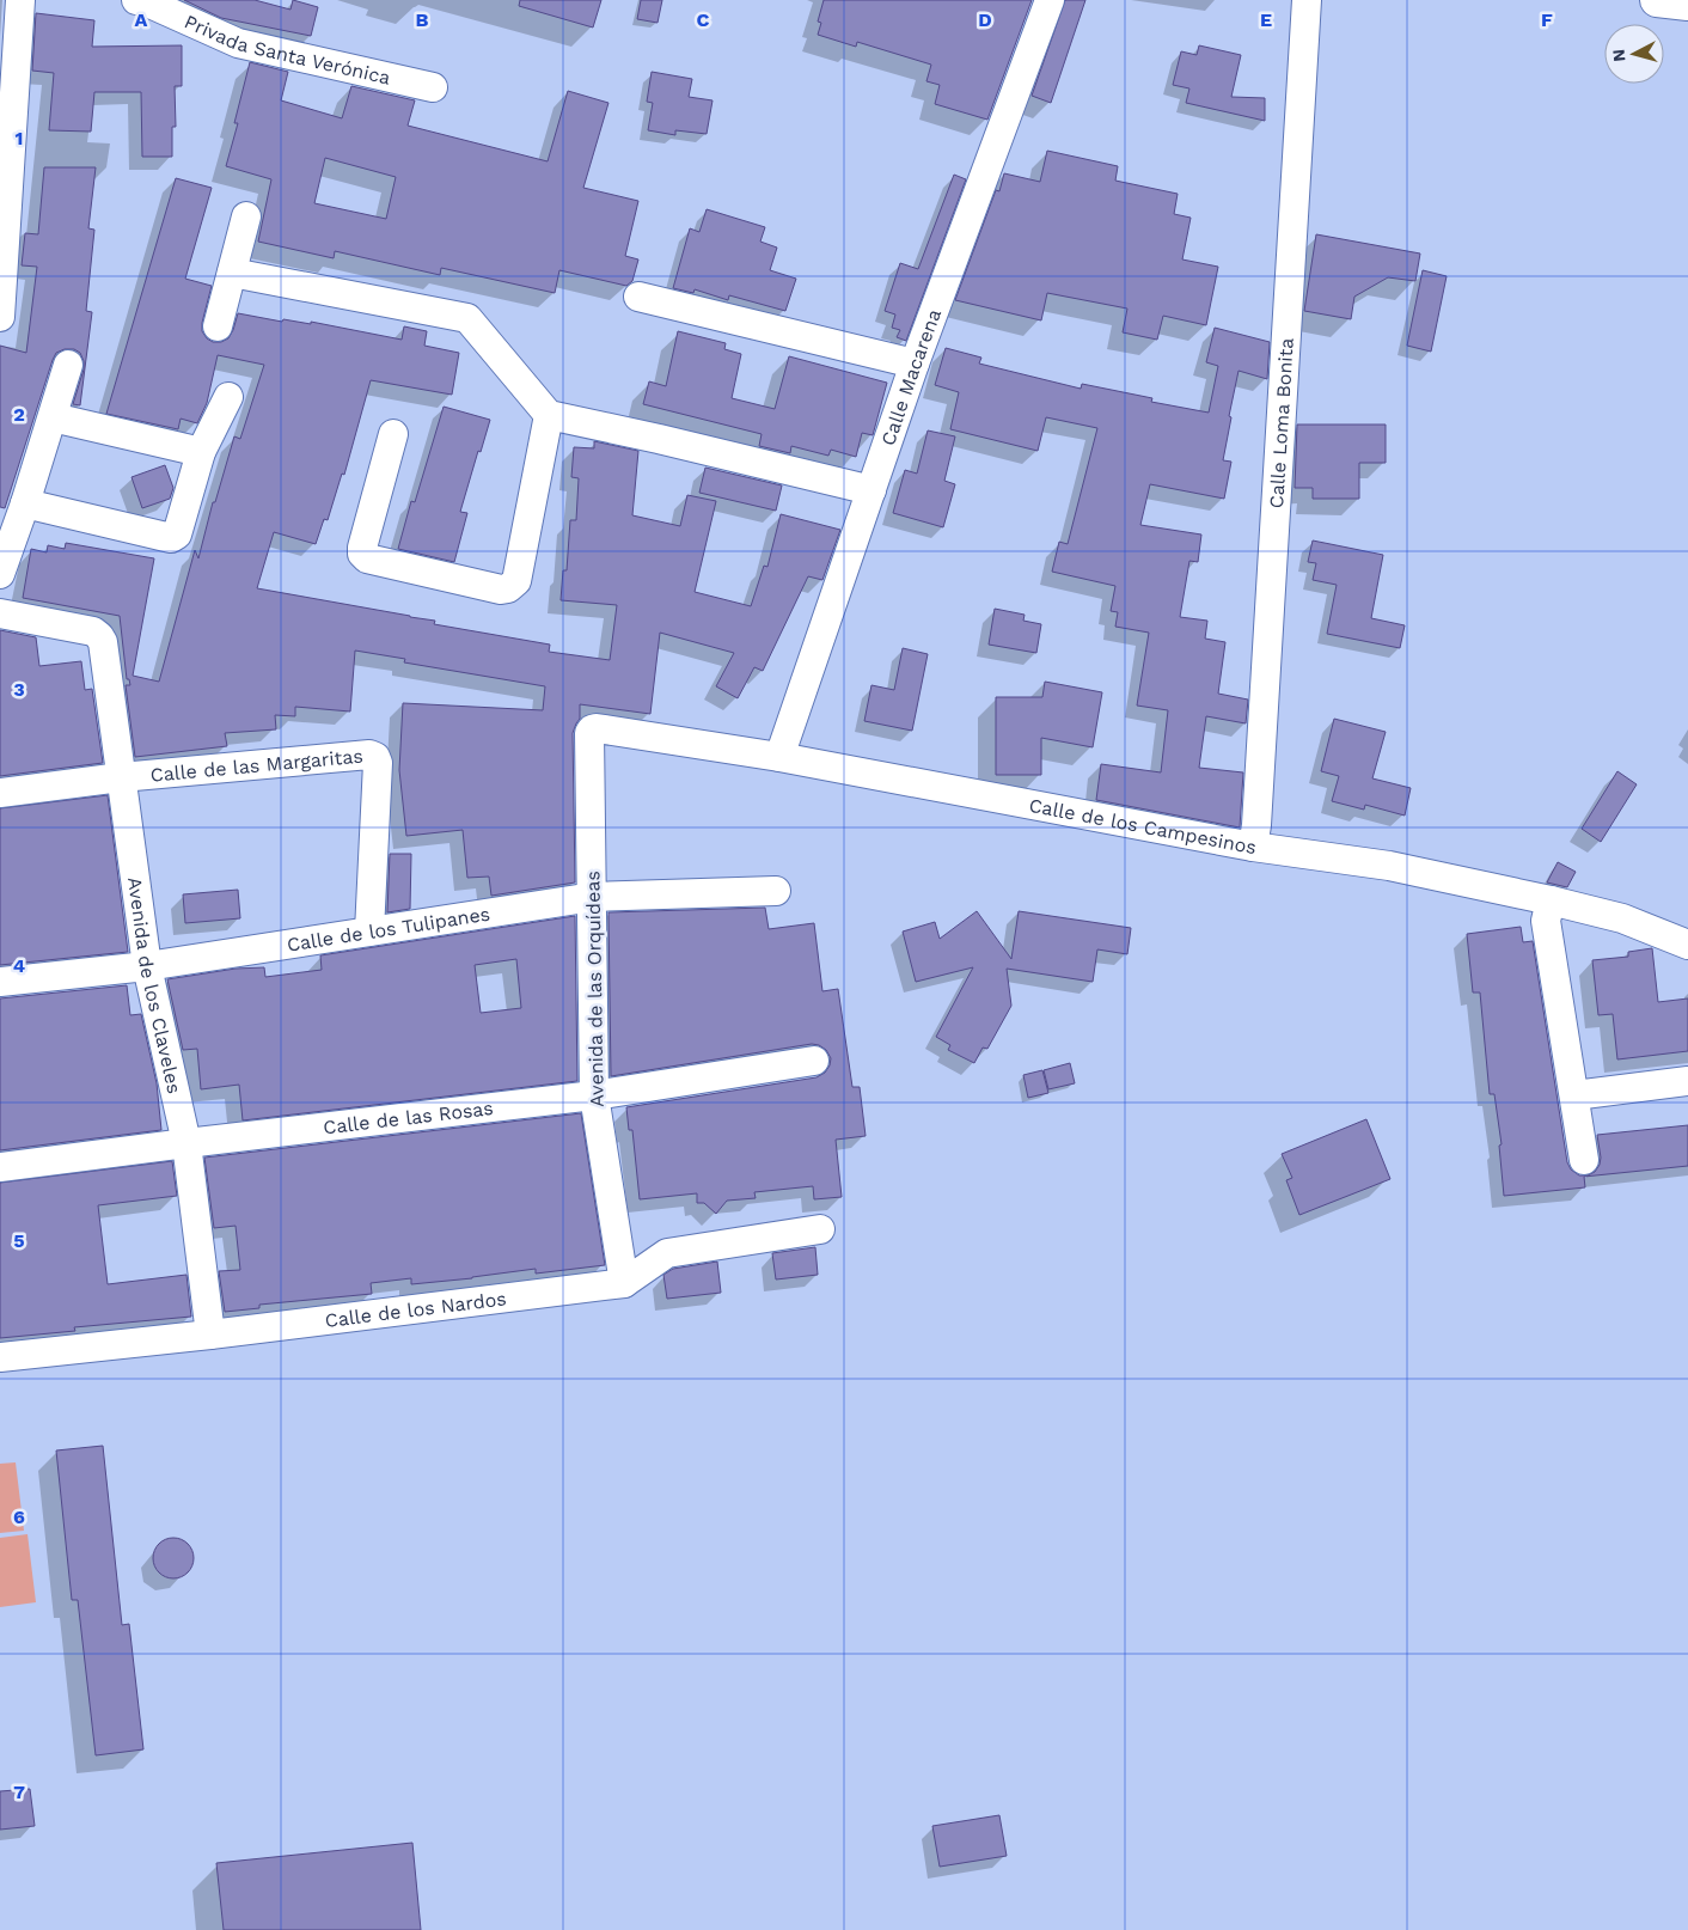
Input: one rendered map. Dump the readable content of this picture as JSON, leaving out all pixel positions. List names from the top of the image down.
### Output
{
  "streets": {
    "street": [
      "Privada Santa Verónica",
      "Calle Macarena",
      "Calle Loma Bonita",
      "Calle de las Margaritas",
      "Calle de los Campesinos",
      "Calle de los Tulipanes",
      "Avenida de los Claveles",
      "Avenida de las Orquídeas",
      "Calle de las Rosas",
      "Calle de los Nardos"
    ]
  },
  "crossings": [
    ["Calle Macarena", "Calle de los Campesinos"],
    ["Calle Loma Bonita", "Calle de los Campesinos"],
    ["Calle de las Margaritas", "Calle de los Tulipanes"],
    ["Calle de las Margaritas", "Avenida de los Claveles"],
    ["Calle de los Campesinos", "Avenida de las Orquídeas"],
    ["Calle de los Tulipanes", "Avenida de los Claveles"],
    ["Calle de los Tulipanes", "Avenida de las Orquídeas"],
    ["Avenida de los Claveles", "Calle de las Rosas"],
    ["Avenida de los Claveles", "Calle de los Nardos"],
    ["Avenida de las Orquídeas", "Calle de las Rosas"],
    ["Avenida de las Orquídeas", "Calle de los Nardos"]
  ],
  "north": "left",
  "grid": {
    "columns": [
      "A",
      "B",
      "C",
      "D",
      "E",
      "F"
    ],
    "rows": [
      "1",
      "2",
      "3",
      "4",
      "5",
      "6",
      "7"
    ]
  }
}
